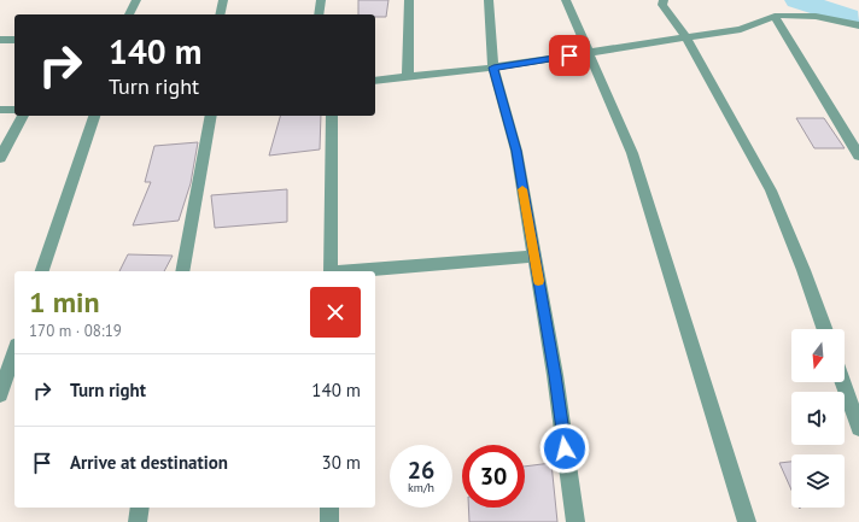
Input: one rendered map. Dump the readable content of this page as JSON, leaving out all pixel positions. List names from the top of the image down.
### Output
{
  "north": "bottom",
  "page": {
    "turn": ["140 m", "Turn right"],
    "heading": ["1 min", "170 m · 08:19"],
    "list": [
      {
        "name": "Turn right",
        "value": "140 m"
      },
      {
        "name": "Arrive at destination",
        "value": "30 m"
      }
    ],
    "speed": "26 km/h",
    "limit": "30"
  }
}
